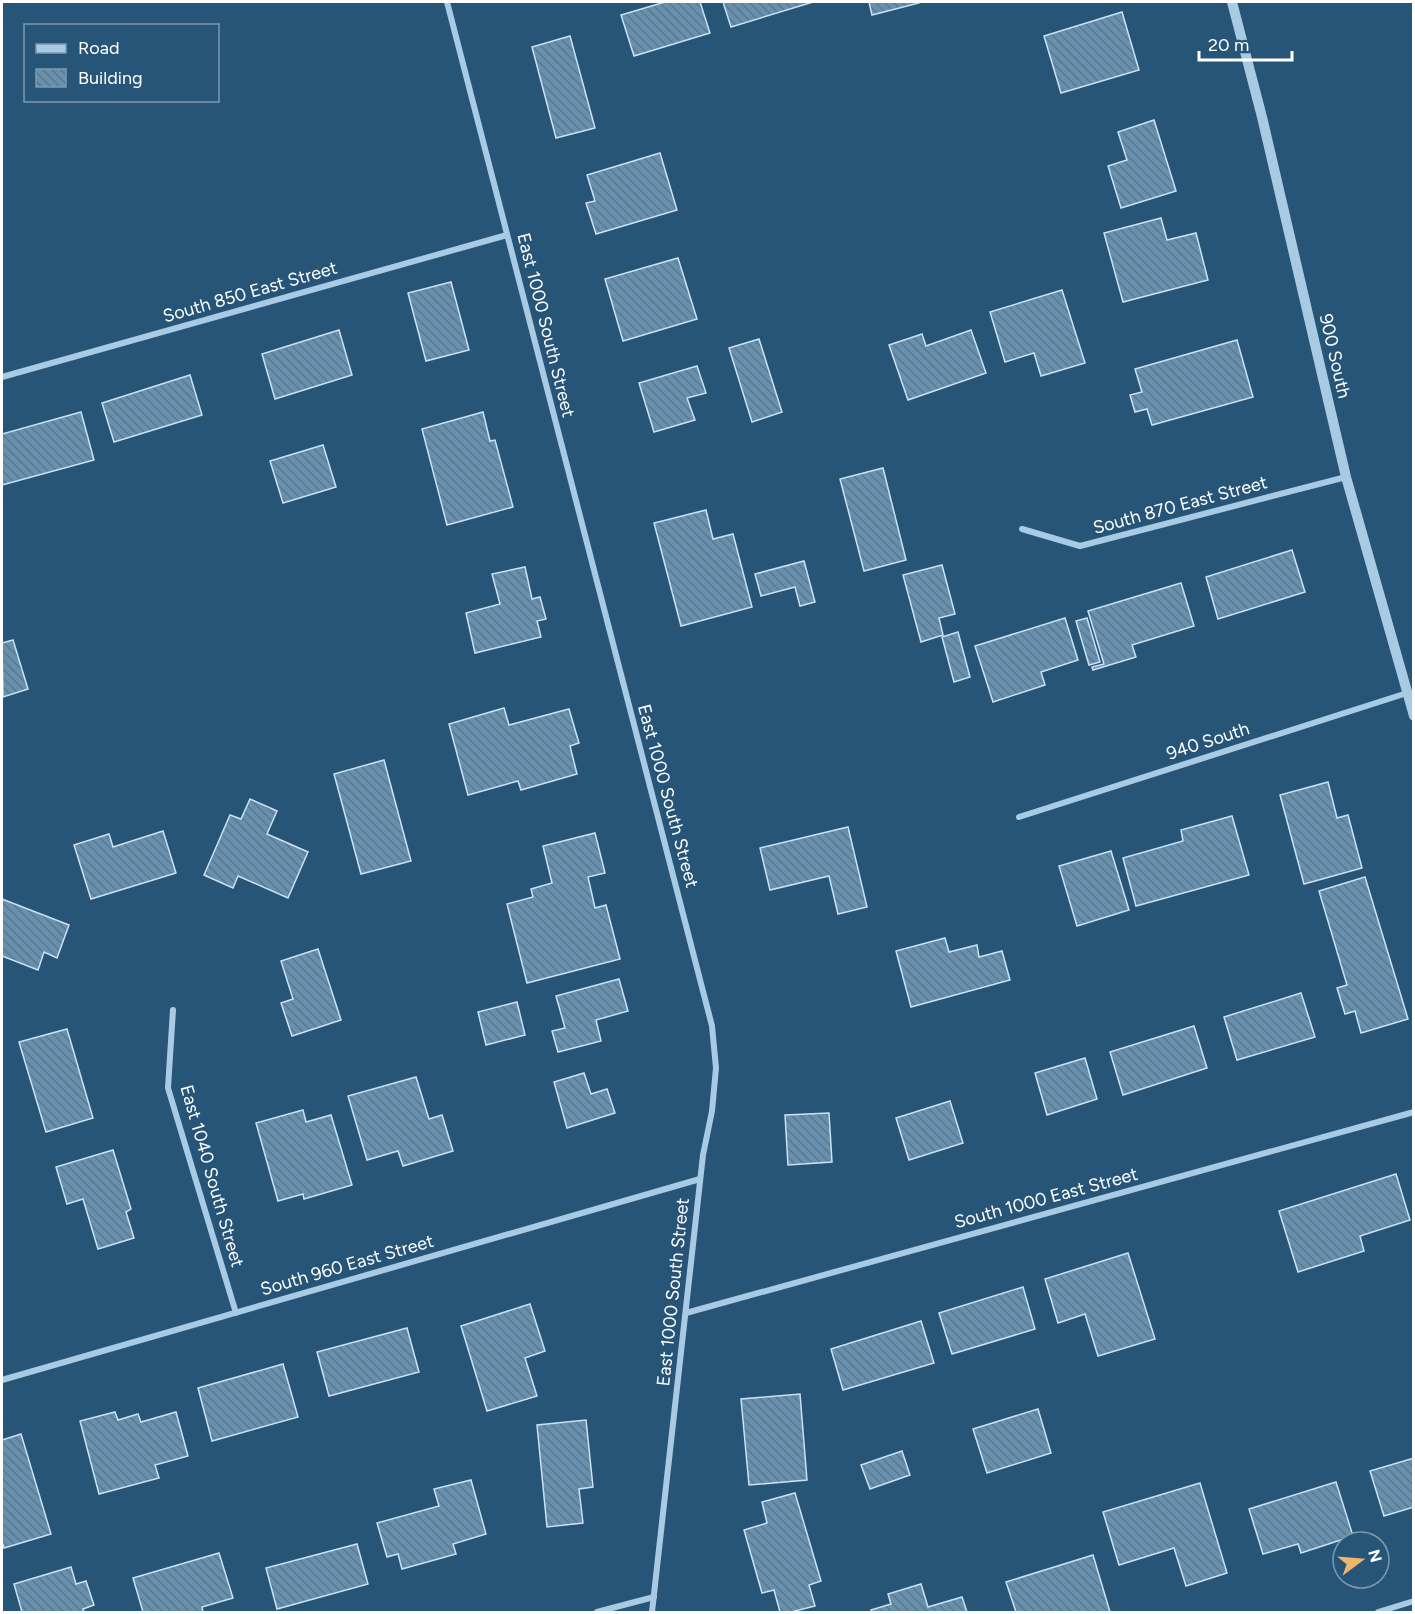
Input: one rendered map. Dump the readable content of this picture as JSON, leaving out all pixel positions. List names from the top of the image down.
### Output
{
  "streets": {
    "street": [
      "South 850 East Street",
      "East 1000 South Street",
      "900 South",
      "South 870 East Street",
      "940 South",
      "East 1040 South Street",
      "South 1000 East Street",
      "South 960 East Street"
    ]
  },
  "crossings": [
    ["South 850 East Street", "East 1000 South Street"],
    ["East 1000 South Street", "South 1000 East Street"],
    ["East 1000 South Street", "South 960 East Street"],
    ["900 South", "South 870 East Street"],
    ["900 South", "940 South"],
    ["East 1040 South Street", "South 960 East Street"]
  ],
  "legend": ["Road", "Building"],
  "scale_bar": "20 m",
  "north": "right"
}
